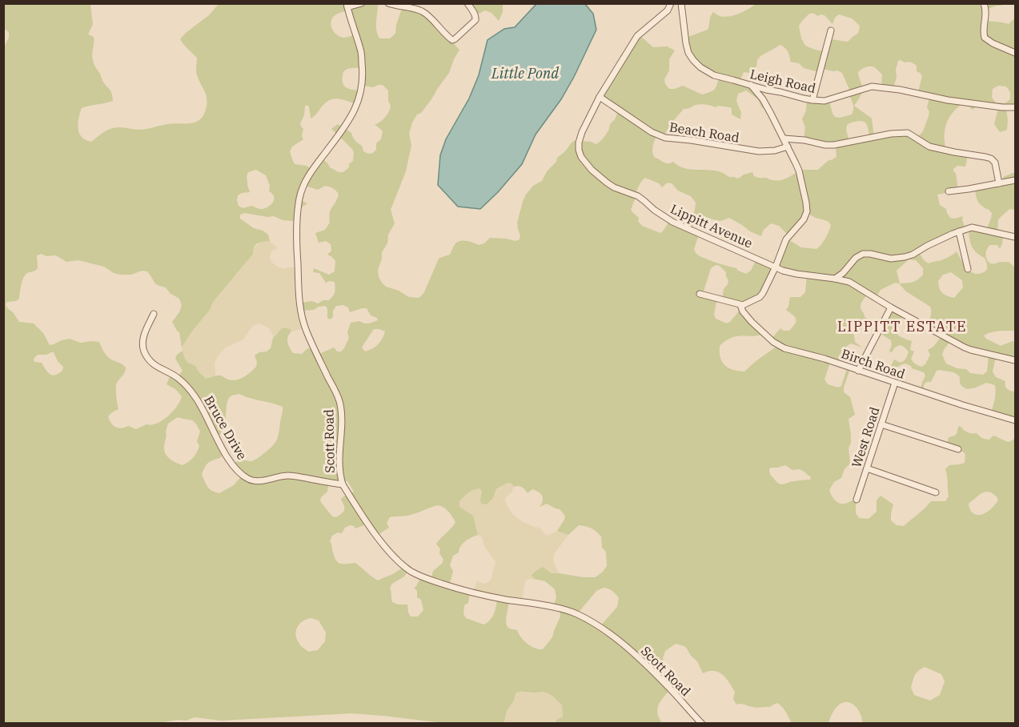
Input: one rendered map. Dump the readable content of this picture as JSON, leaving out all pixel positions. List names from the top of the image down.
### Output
{
  "streets": {
    "street": [
      "Leigh Road",
      "Beach Road",
      "Lippitt Avenue",
      "Birch Road",
      "Bruce Drive",
      "West Road",
      "Scott Road"
    ]
  },
  "crossings": [
    ["Beach Road", "Lippitt Avenue"],
    ["Birch Road", "West Road"],
    ["Bruce Drive", "Scott Road"]
  ],
  "districts": ["LIPPITT ESTATE"],
  "water": ["Little Pond"]
}
